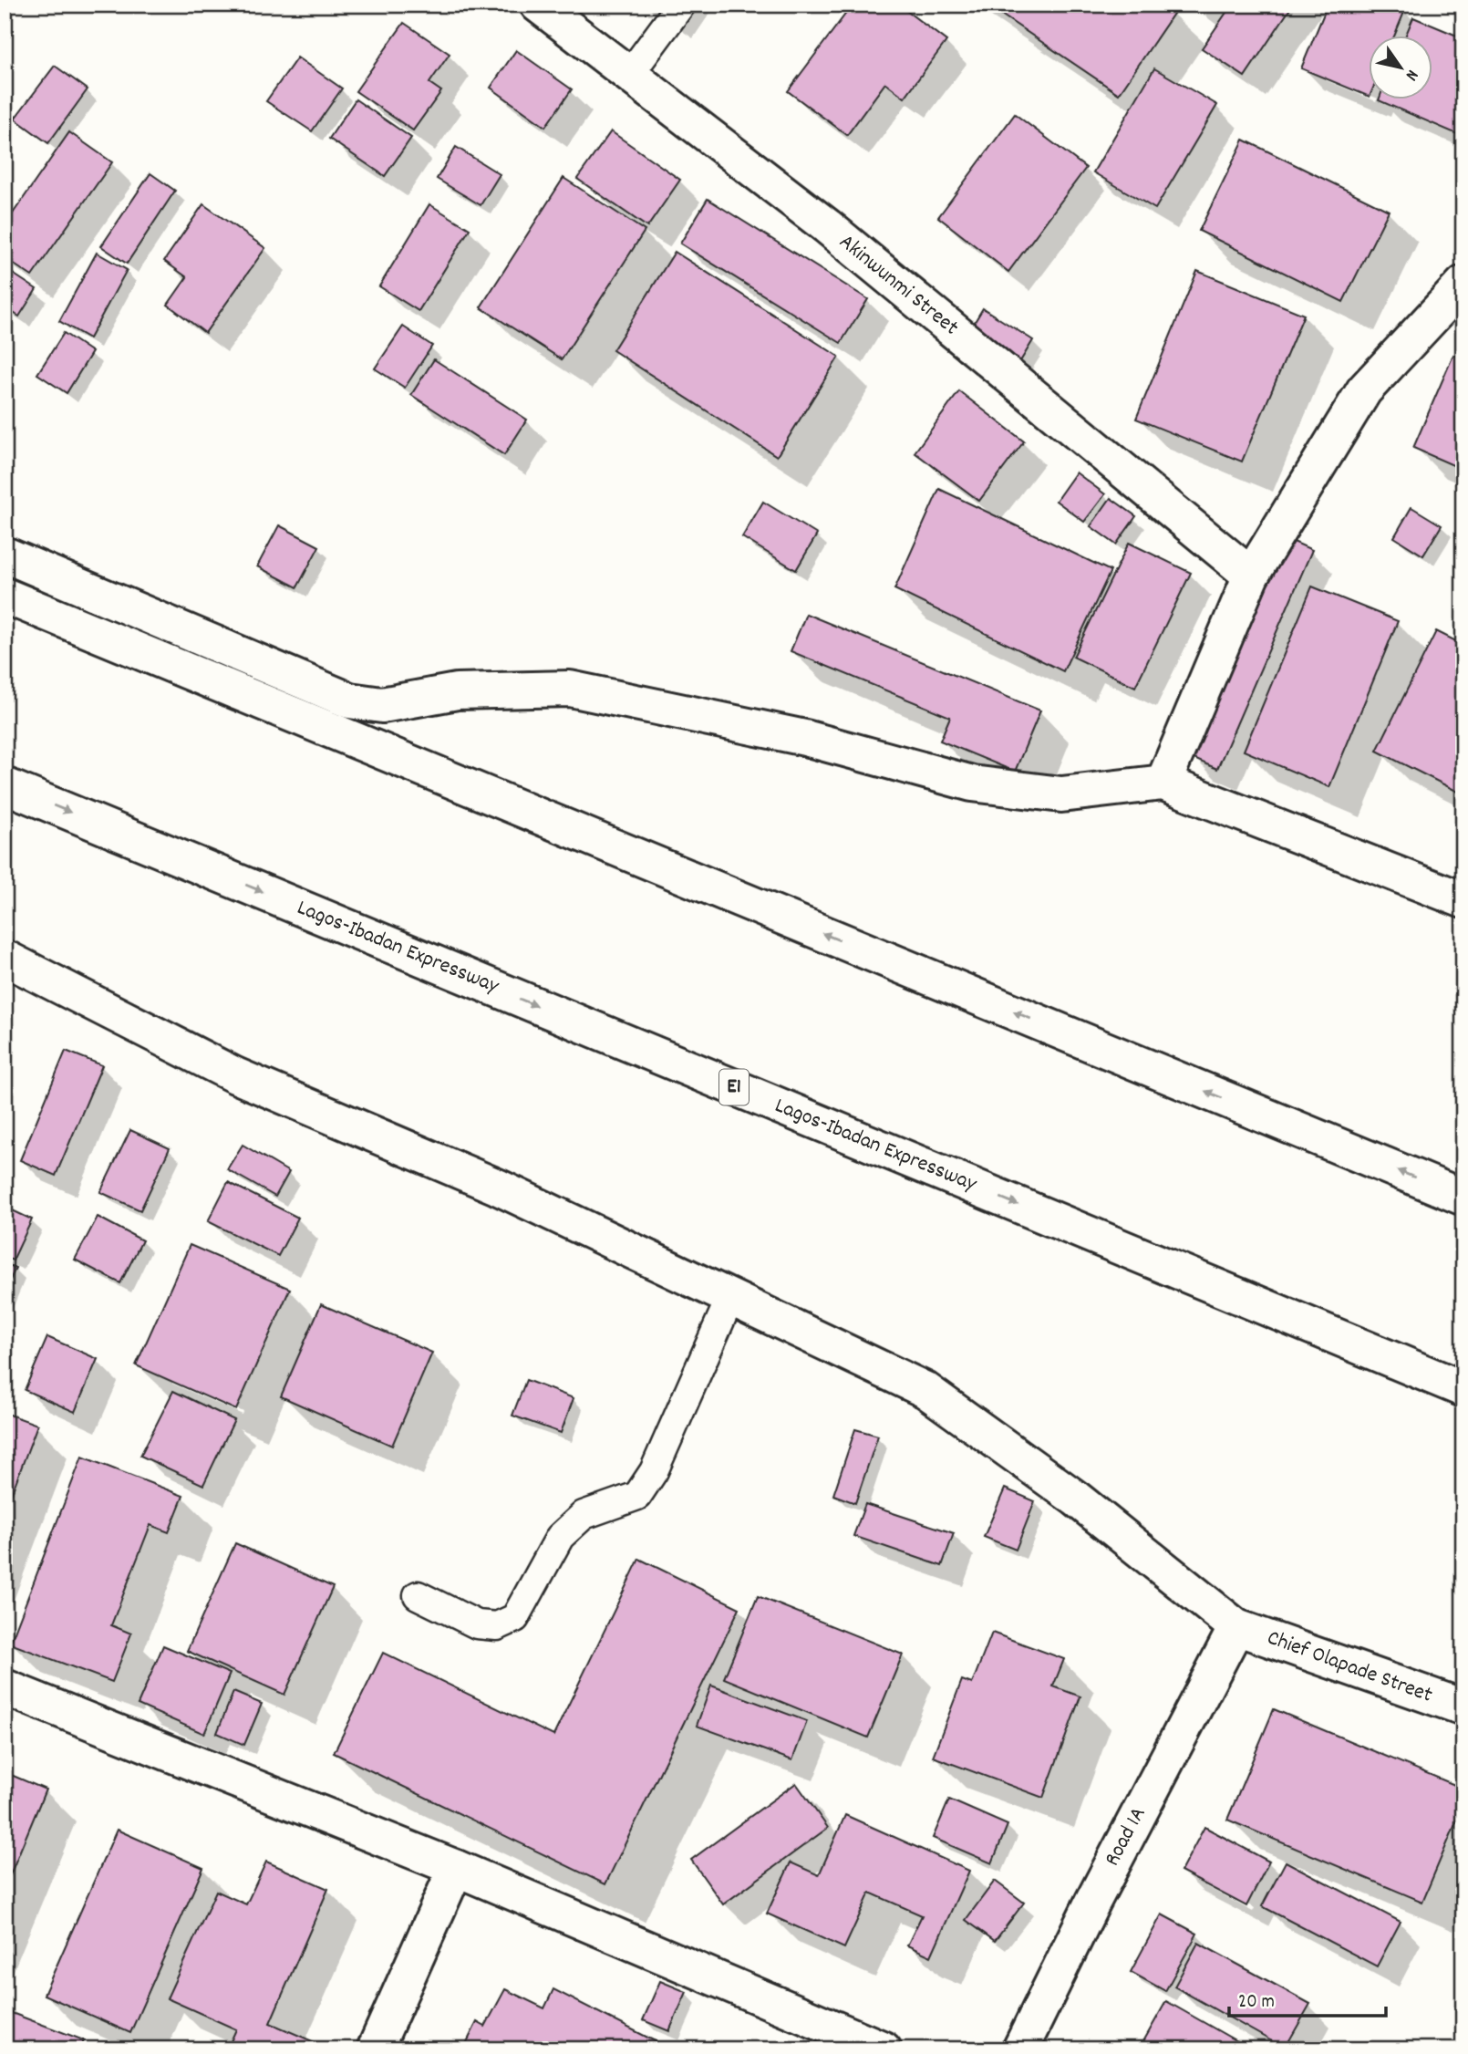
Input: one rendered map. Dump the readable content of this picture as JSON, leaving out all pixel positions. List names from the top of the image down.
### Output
{
  "streets": {
    "main road": [
      "Akinwunmi Street",
      "Lagos-Ibadan Expressway",
      "E1",
      "Chief Olapade Street",
      "Road 1A"
    ]
  },
  "crossings": [
    ["Chief Olapade Street", "Road 1A"]
  ],
  "scale_bar": "20 m",
  "north": "bottom right"
}
